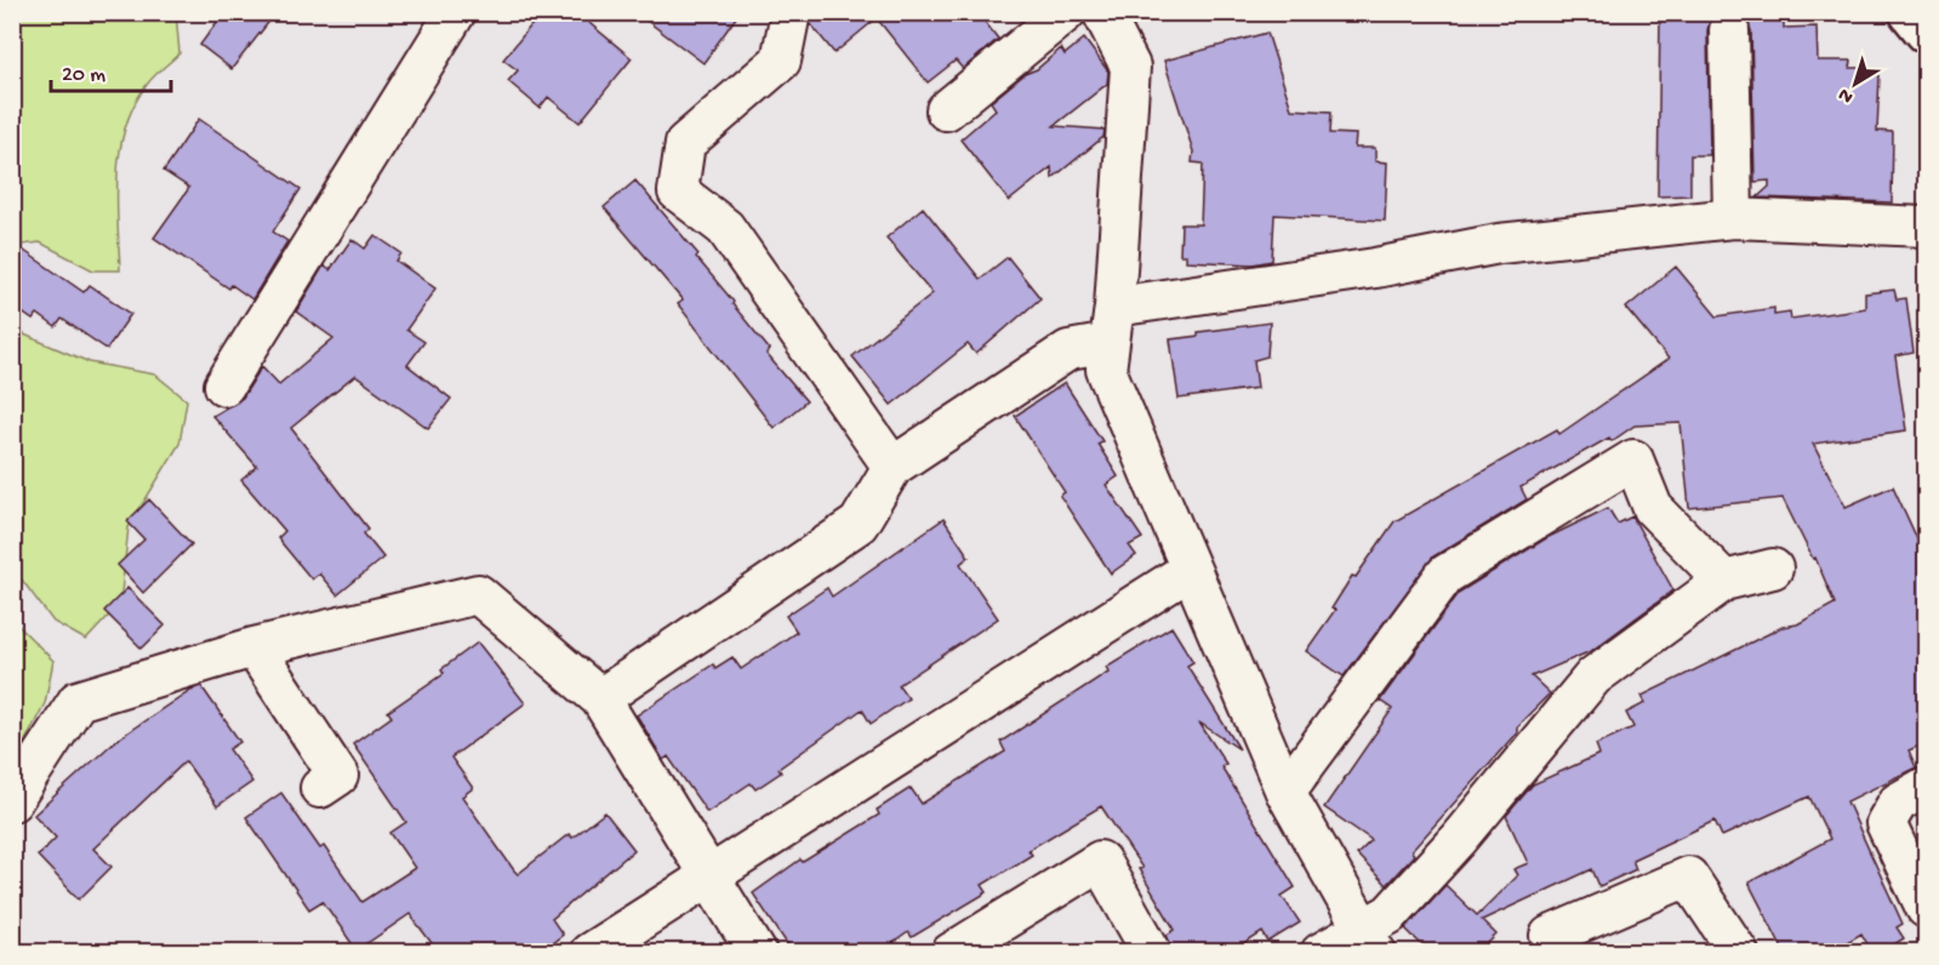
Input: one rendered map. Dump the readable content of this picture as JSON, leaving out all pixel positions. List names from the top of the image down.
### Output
{
  "scale_bar": "20 m",
  "north": "bottom left"
}
